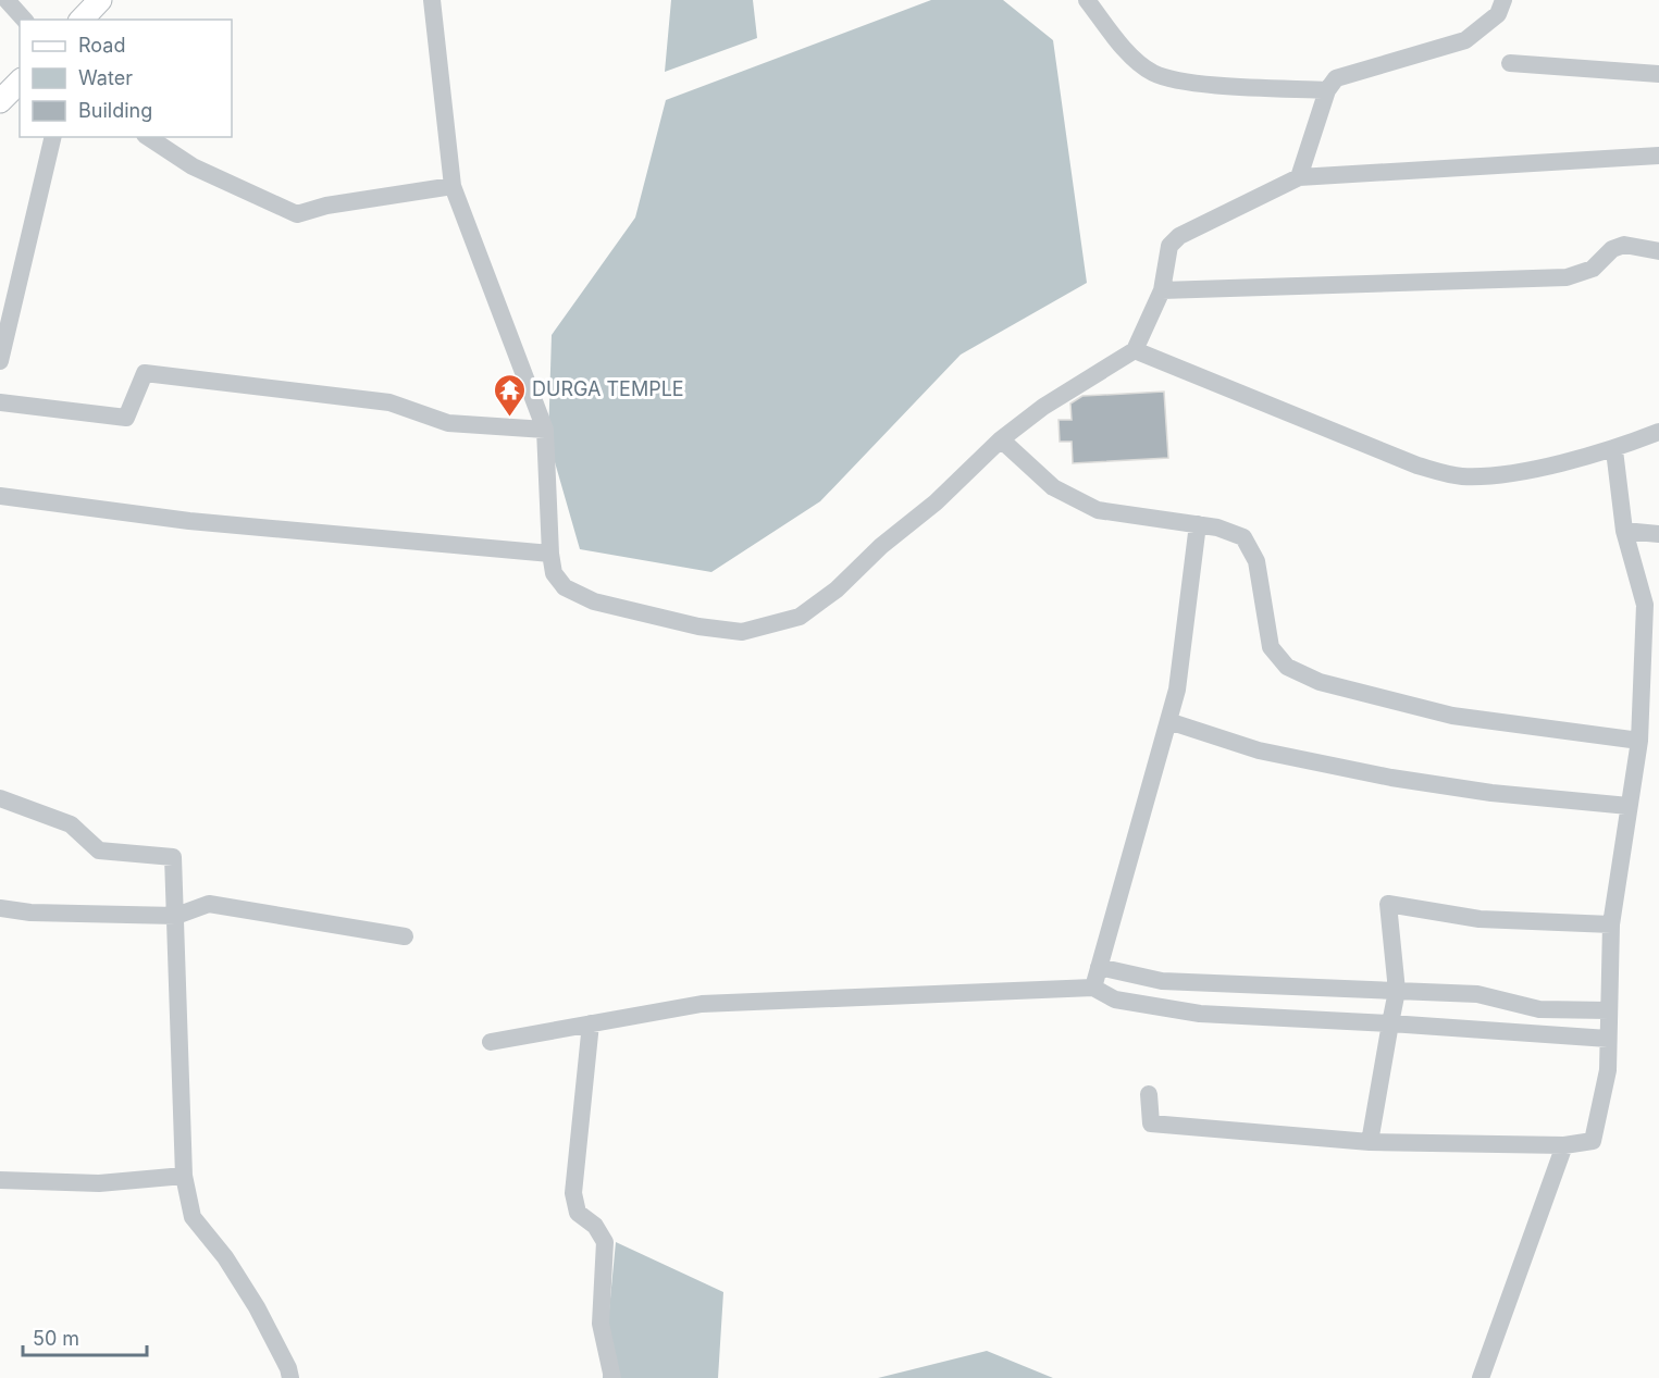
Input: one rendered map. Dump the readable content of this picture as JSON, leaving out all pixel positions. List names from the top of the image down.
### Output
{
  "places": {
    "temple": ["DURGA TEMPLE"]
  },
  "legend": ["Road", "Water", "Building"],
  "scale_bar": "50 m"
}
